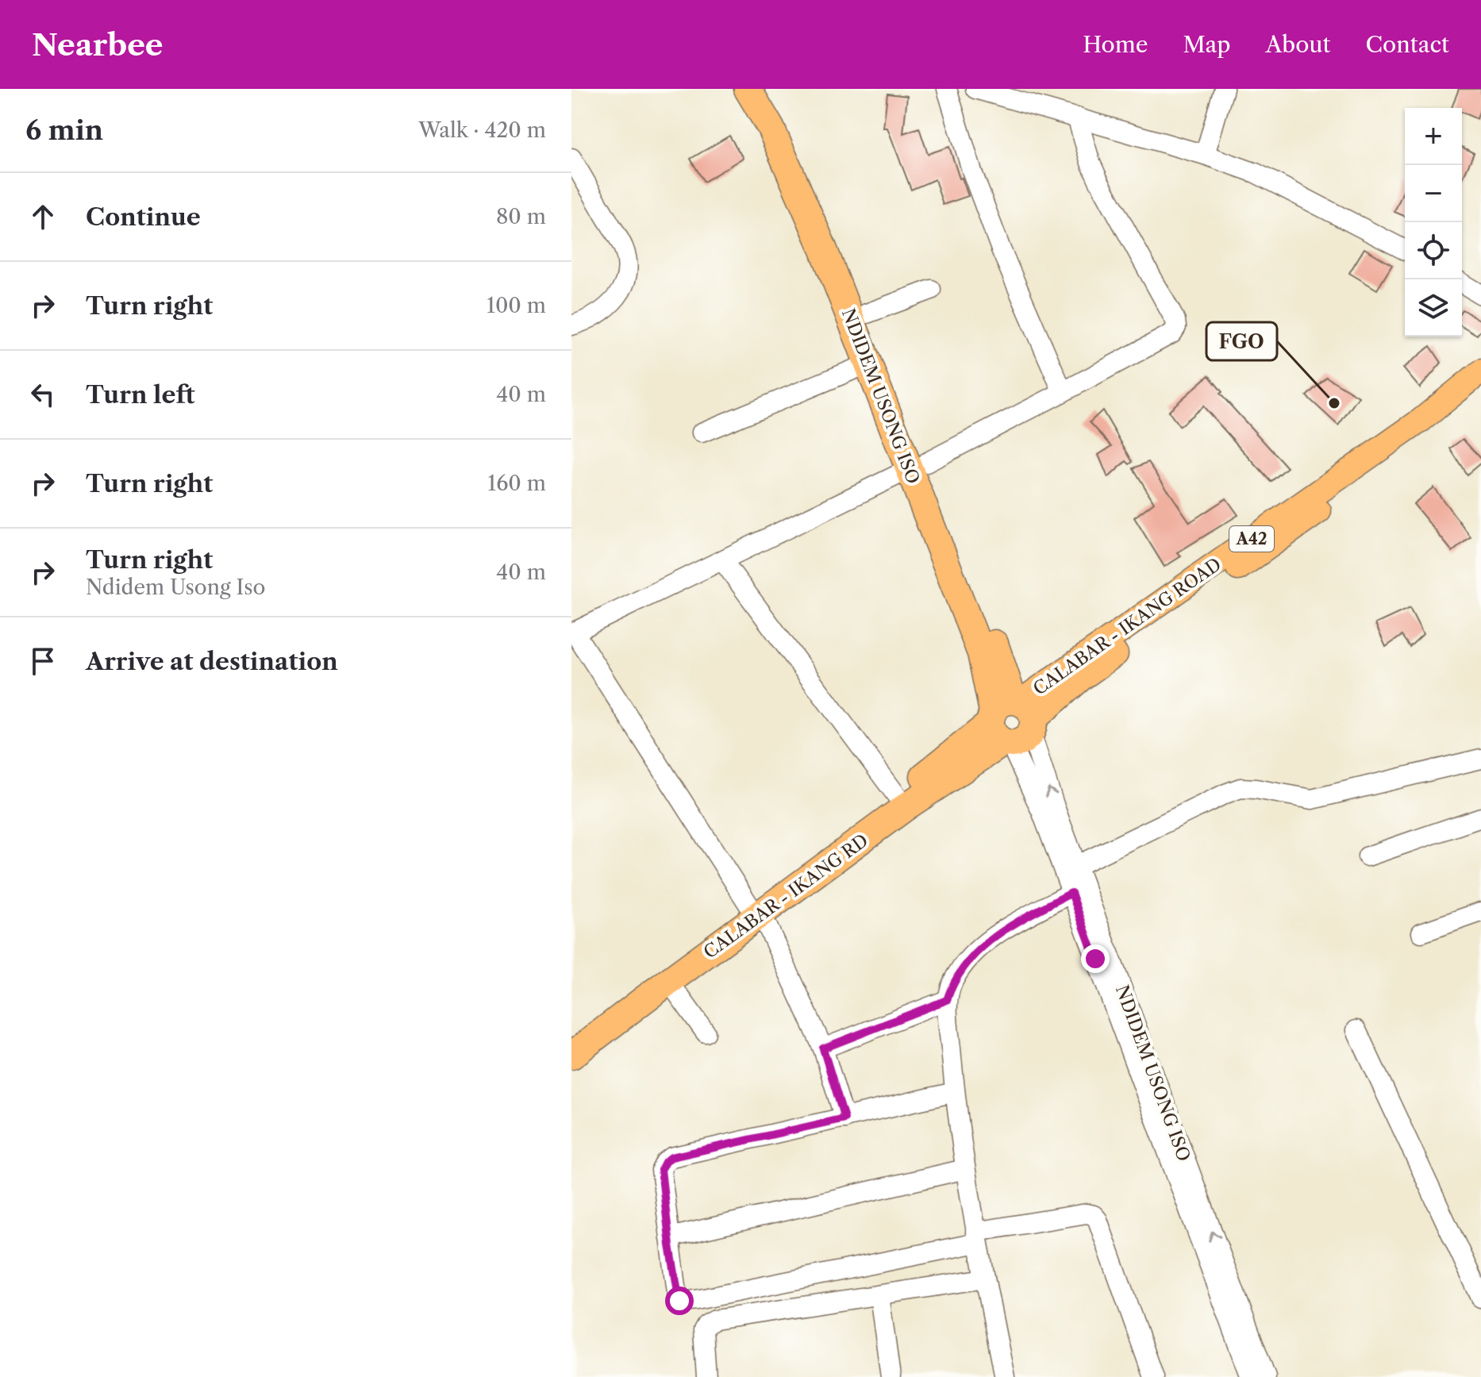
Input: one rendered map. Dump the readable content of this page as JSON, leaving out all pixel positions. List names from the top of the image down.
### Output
{
  "streets": {
    "highway": ["NDIDEM USONG ISO", "CALABAR - IKANG RD"],
    "main road": ["A42", "CALABAR - IKANG ROAD"]
  },
  "crossings": [
    ["NDIDEM USONG ISO", "CALABAR - IKANG ROAD"],
    ["NDIDEM USONG ISO", "CALABAR - IKANG RD"],
    ["CALABAR - IKANG ROAD", "CALABAR - IKANG RD"]
  ],
  "places": ["FGO"],
  "page": {
    "header": "Nearbee",
    "nav": [
      "Home",
      "Map",
      "About",
      "Contact"
    ],
    "heading": ["6 min", "Walk · 420 m"],
    "map_buttons": ["+", "−"],
    "list": [
      ["Continue", "80 m"],
      ["Turn right", "100 m"],
      ["Turn left", "40 m"],
      ["Turn right", "160 m"],
      ["Turn right", "Ndidem Usong Iso", "40 m"],
      "Arrive at destination"
    ]
  }
}
